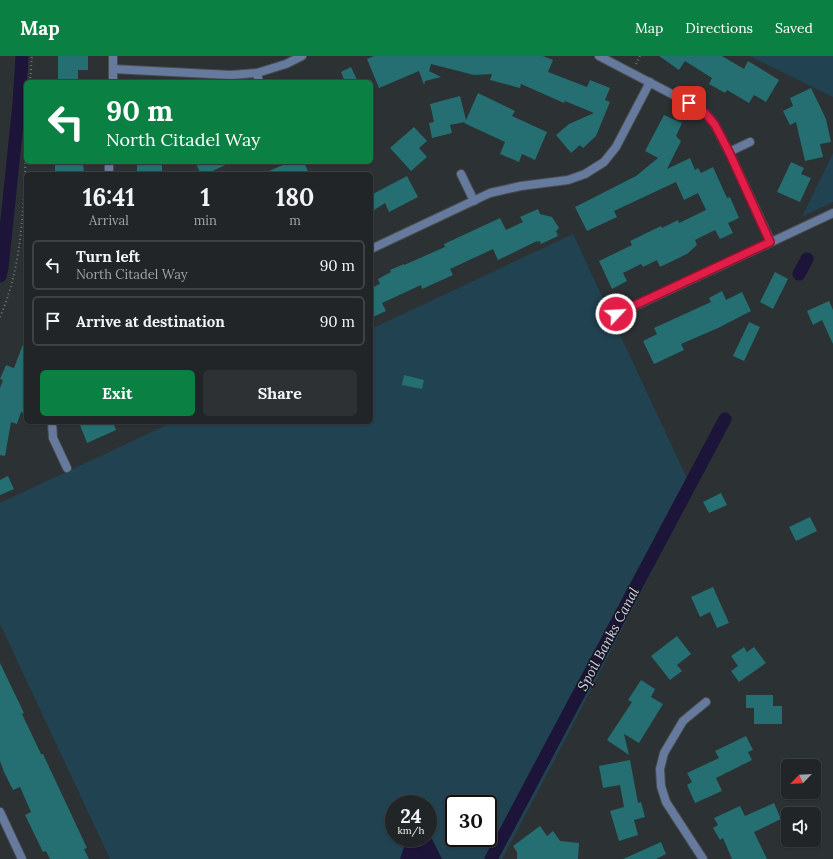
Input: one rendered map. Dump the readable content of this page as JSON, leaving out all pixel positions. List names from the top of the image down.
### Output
{
  "water": ["Spoil Banks Canal"],
  "north": "bottom left",
  "page": {
    "header": "Map",
    "nav": ["Map", "Directions", "Saved"],
    "turn": ["90 m", "North Citadel Way"],
    "eta": [
      "16:41",
      "Arrival",
      "1",
      "min",
      "180",
      "m"
    ],
    "list": [
      {
        "name": "Turn left",
        "note": "North Citadel Way",
        "value": "90 m"
      },
      {
        "name": "Arrive at destination",
        "value": "90 m"
      }
    ],
    "buttons": ["Exit", "Share"],
    "speed": "24 km/h",
    "limit": "30"
  }
}
